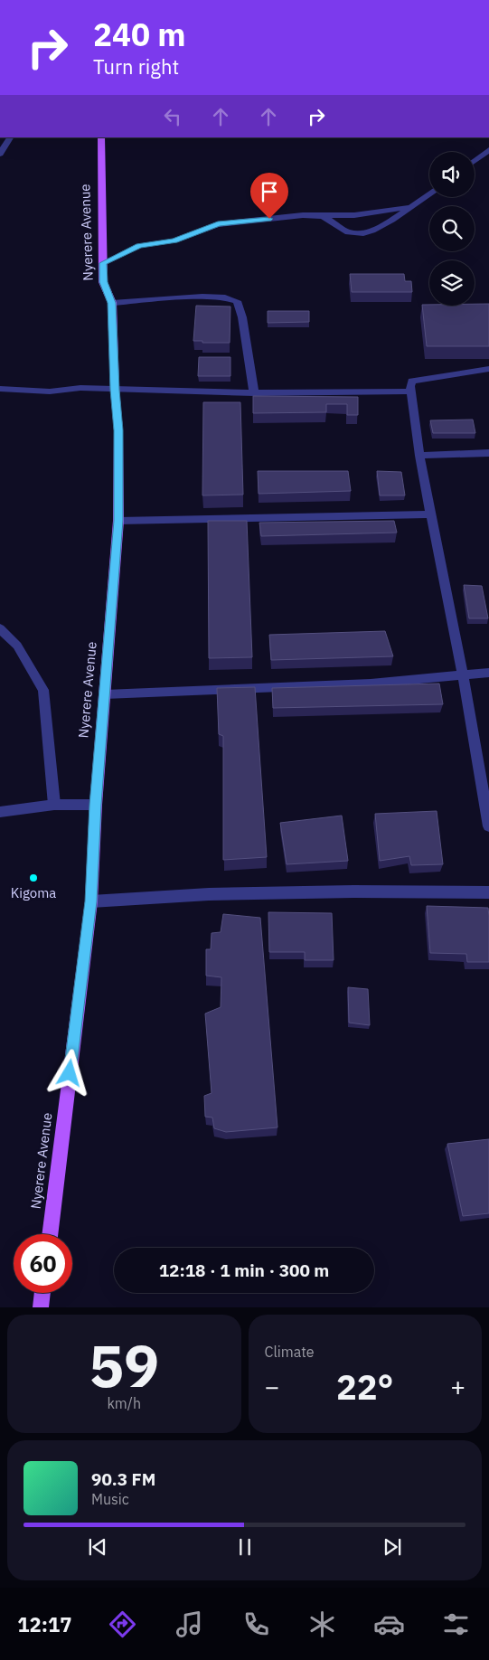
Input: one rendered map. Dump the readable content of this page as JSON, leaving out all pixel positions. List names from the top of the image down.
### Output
{
  "streets": {
    "main road": ["Nyerere Avenue"]
  },
  "places": ["Kigoma"],
  "page": {
    "turn": ["240 m", "Turn right"],
    "limit": "60",
    "trip": "12:18 · 1 min · 300 m",
    "tile": [
      ["59", "km/h"],
      "Climate"
    ],
    "heat": ["−", "22°", "+"],
    "song": ["90.3 FM", "Music"],
    "tabs": "12:17"
  }
}
